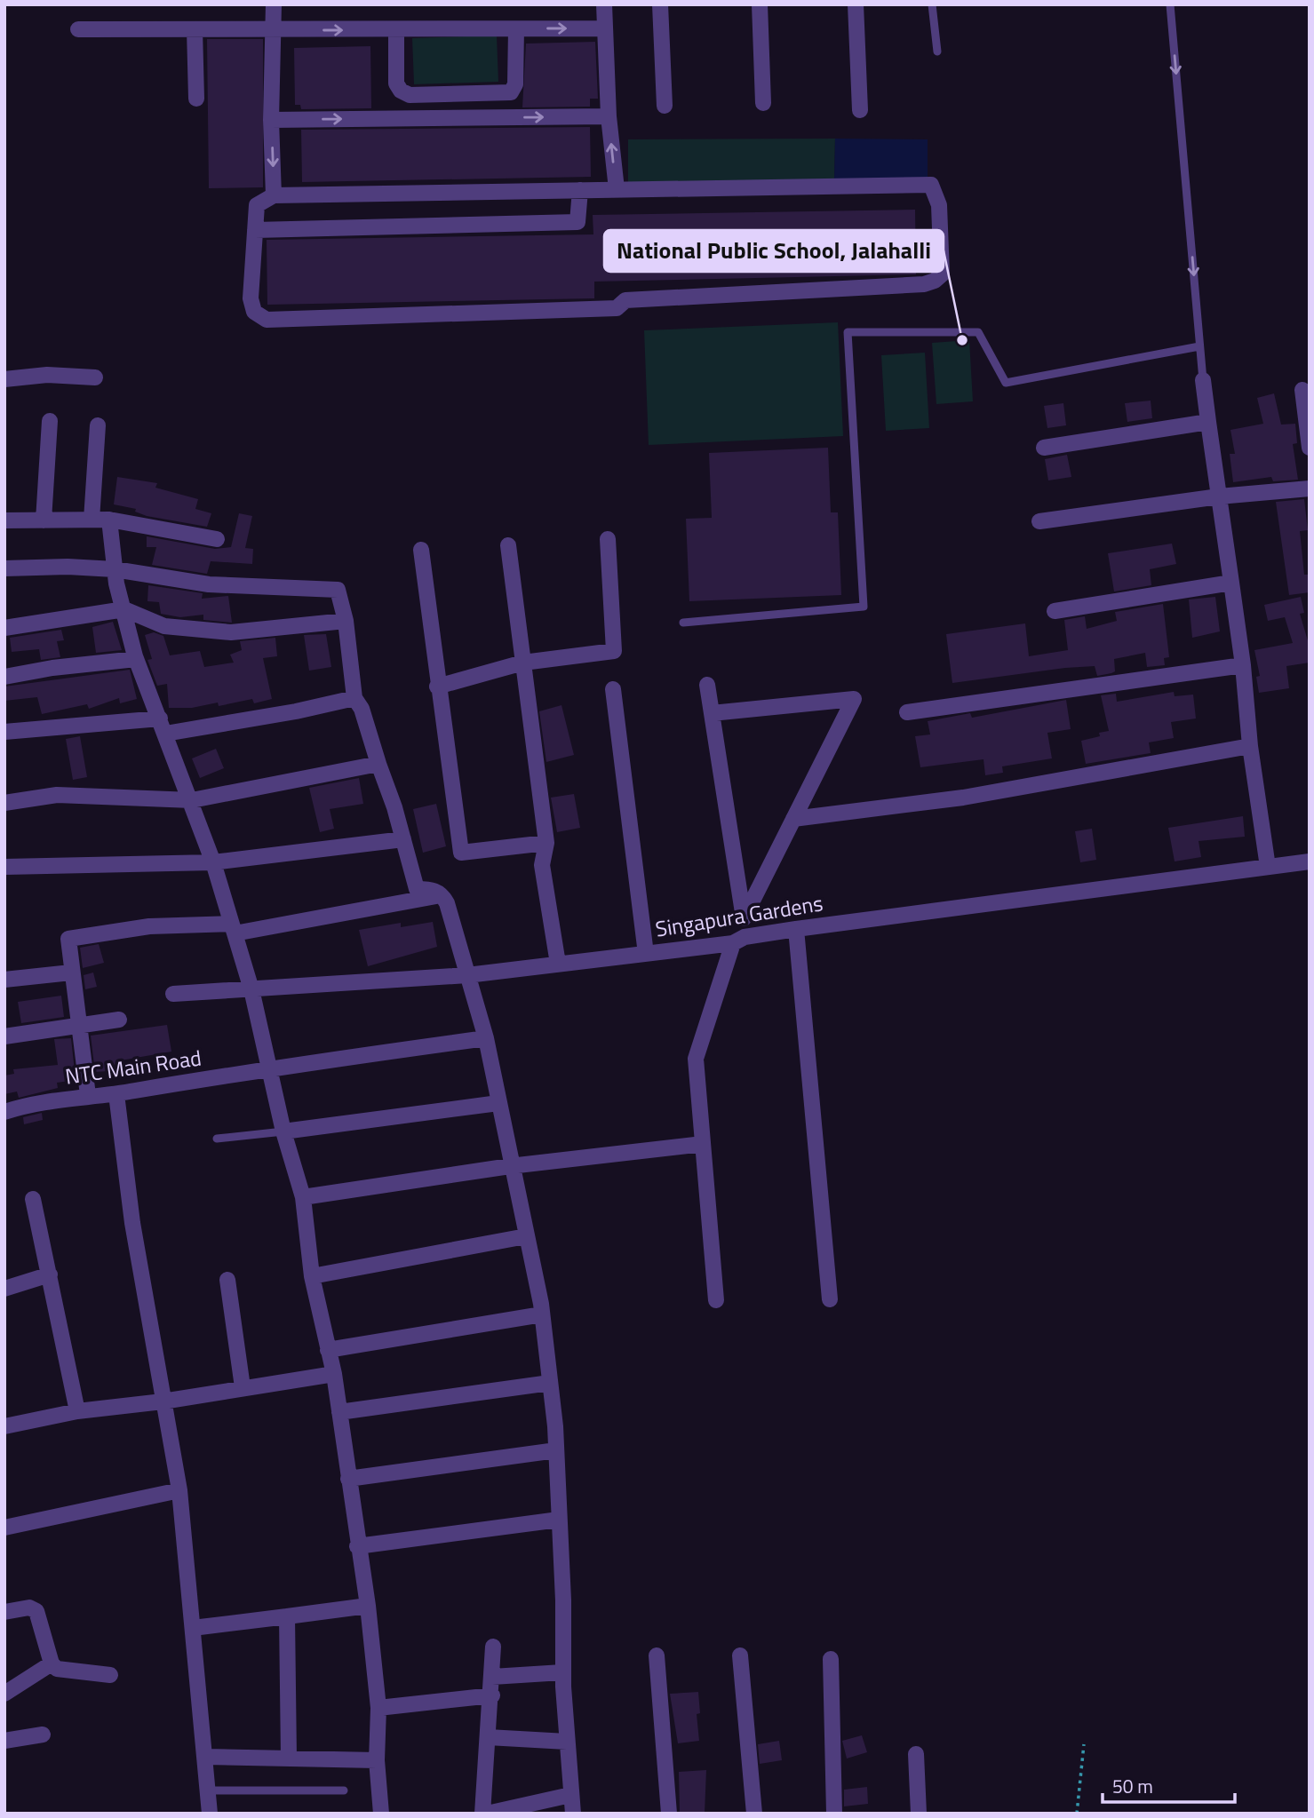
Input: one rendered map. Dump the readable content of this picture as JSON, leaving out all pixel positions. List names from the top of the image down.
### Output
{
  "streets": {
    "street": ["Singapura Gardens", "NTC Main Road"]
  },
  "places": ["National Public School, Jalahalli"],
  "scale_bar": "50 m"
}
